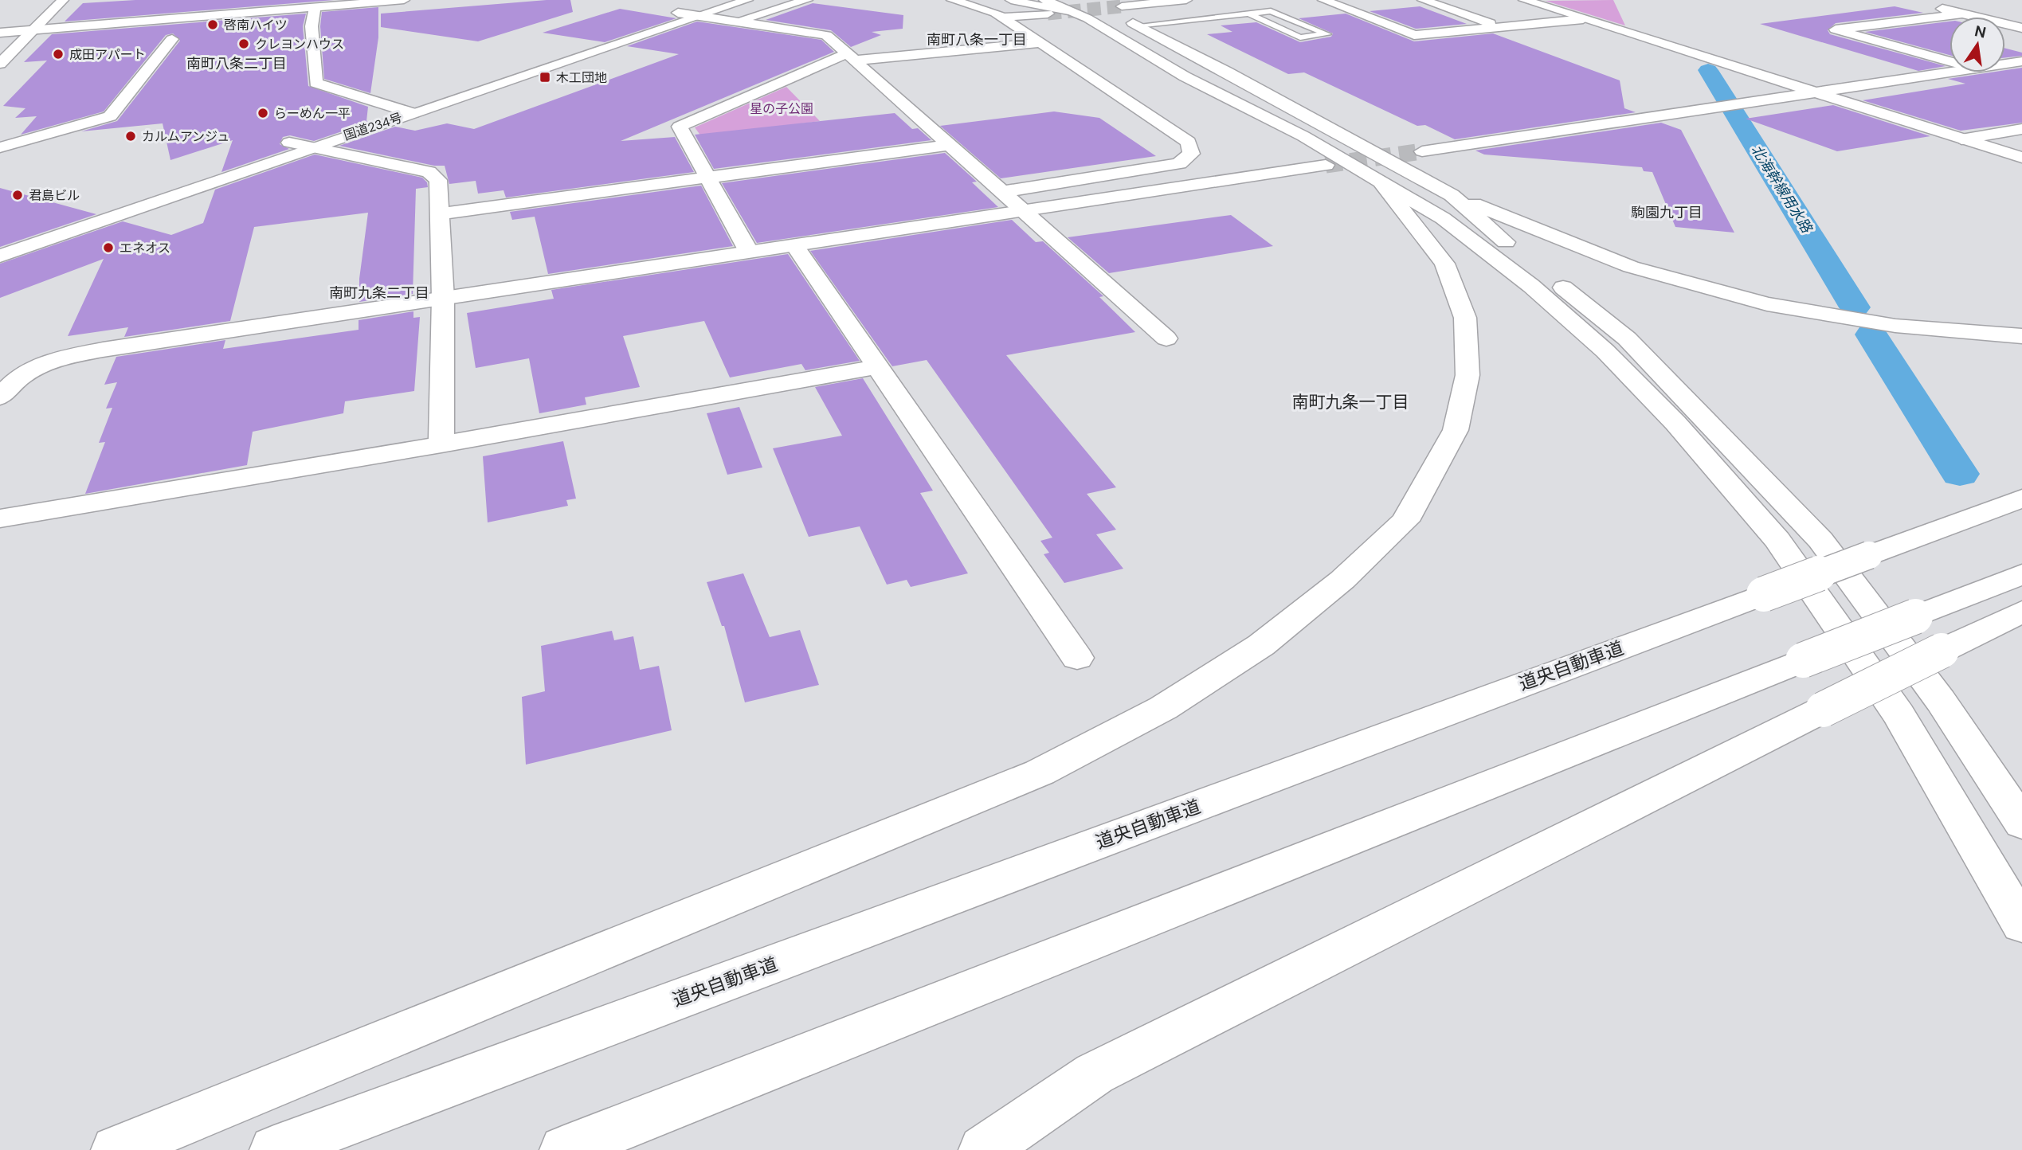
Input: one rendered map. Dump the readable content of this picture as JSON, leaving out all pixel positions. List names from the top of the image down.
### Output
{
  "streets": {
    "main road": ["国道234号", "道央自動車道"]
  },
  "districts": [
    "南町八条一丁目",
    "南町八条二丁目",
    "駒園九丁目",
    "南町九条二丁目",
    "南町九条一丁目"
  ],
  "water": ["北海幹線用水路"],
  "parks": ["星の子公園"],
  "places": {
    "other": [
      "啓南ハイツ",
      "クレヨンハウス",
      "成田アパート",
      "らーめん一平",
      "カルムアンジュ",
      "君島ビル",
      "エネオス"
    ],
    "transit": ["木工団地"]
  },
  "north": "top"
}
